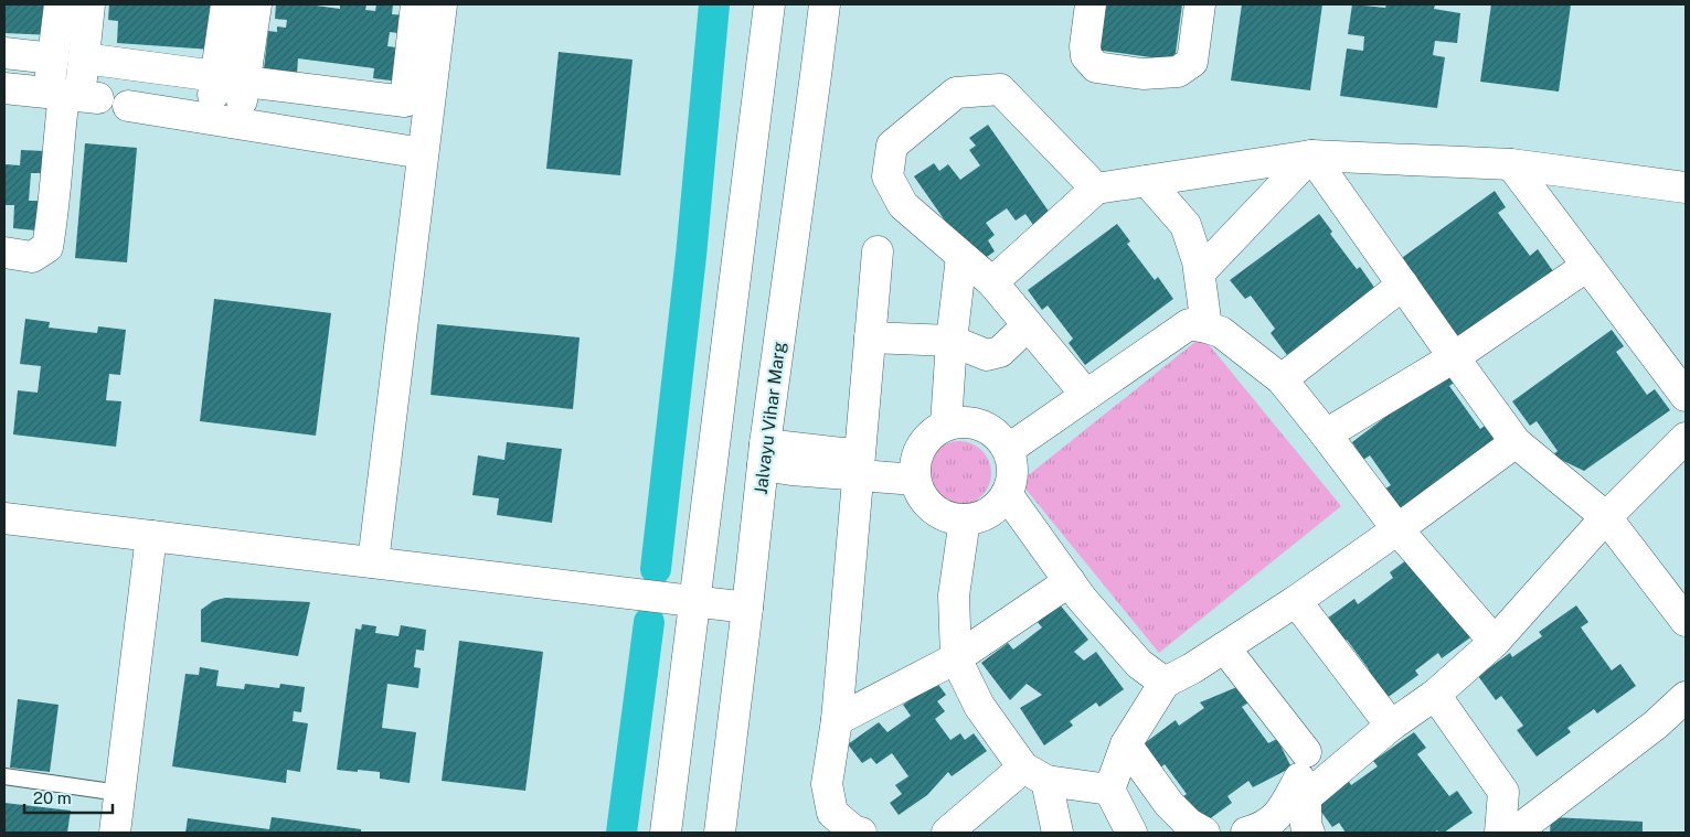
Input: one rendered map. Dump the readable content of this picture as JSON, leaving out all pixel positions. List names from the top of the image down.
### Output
{
  "streets": {
    "street": ["Jalvayu Vihar Marg"]
  },
  "scale_bar": "20 m"
}
